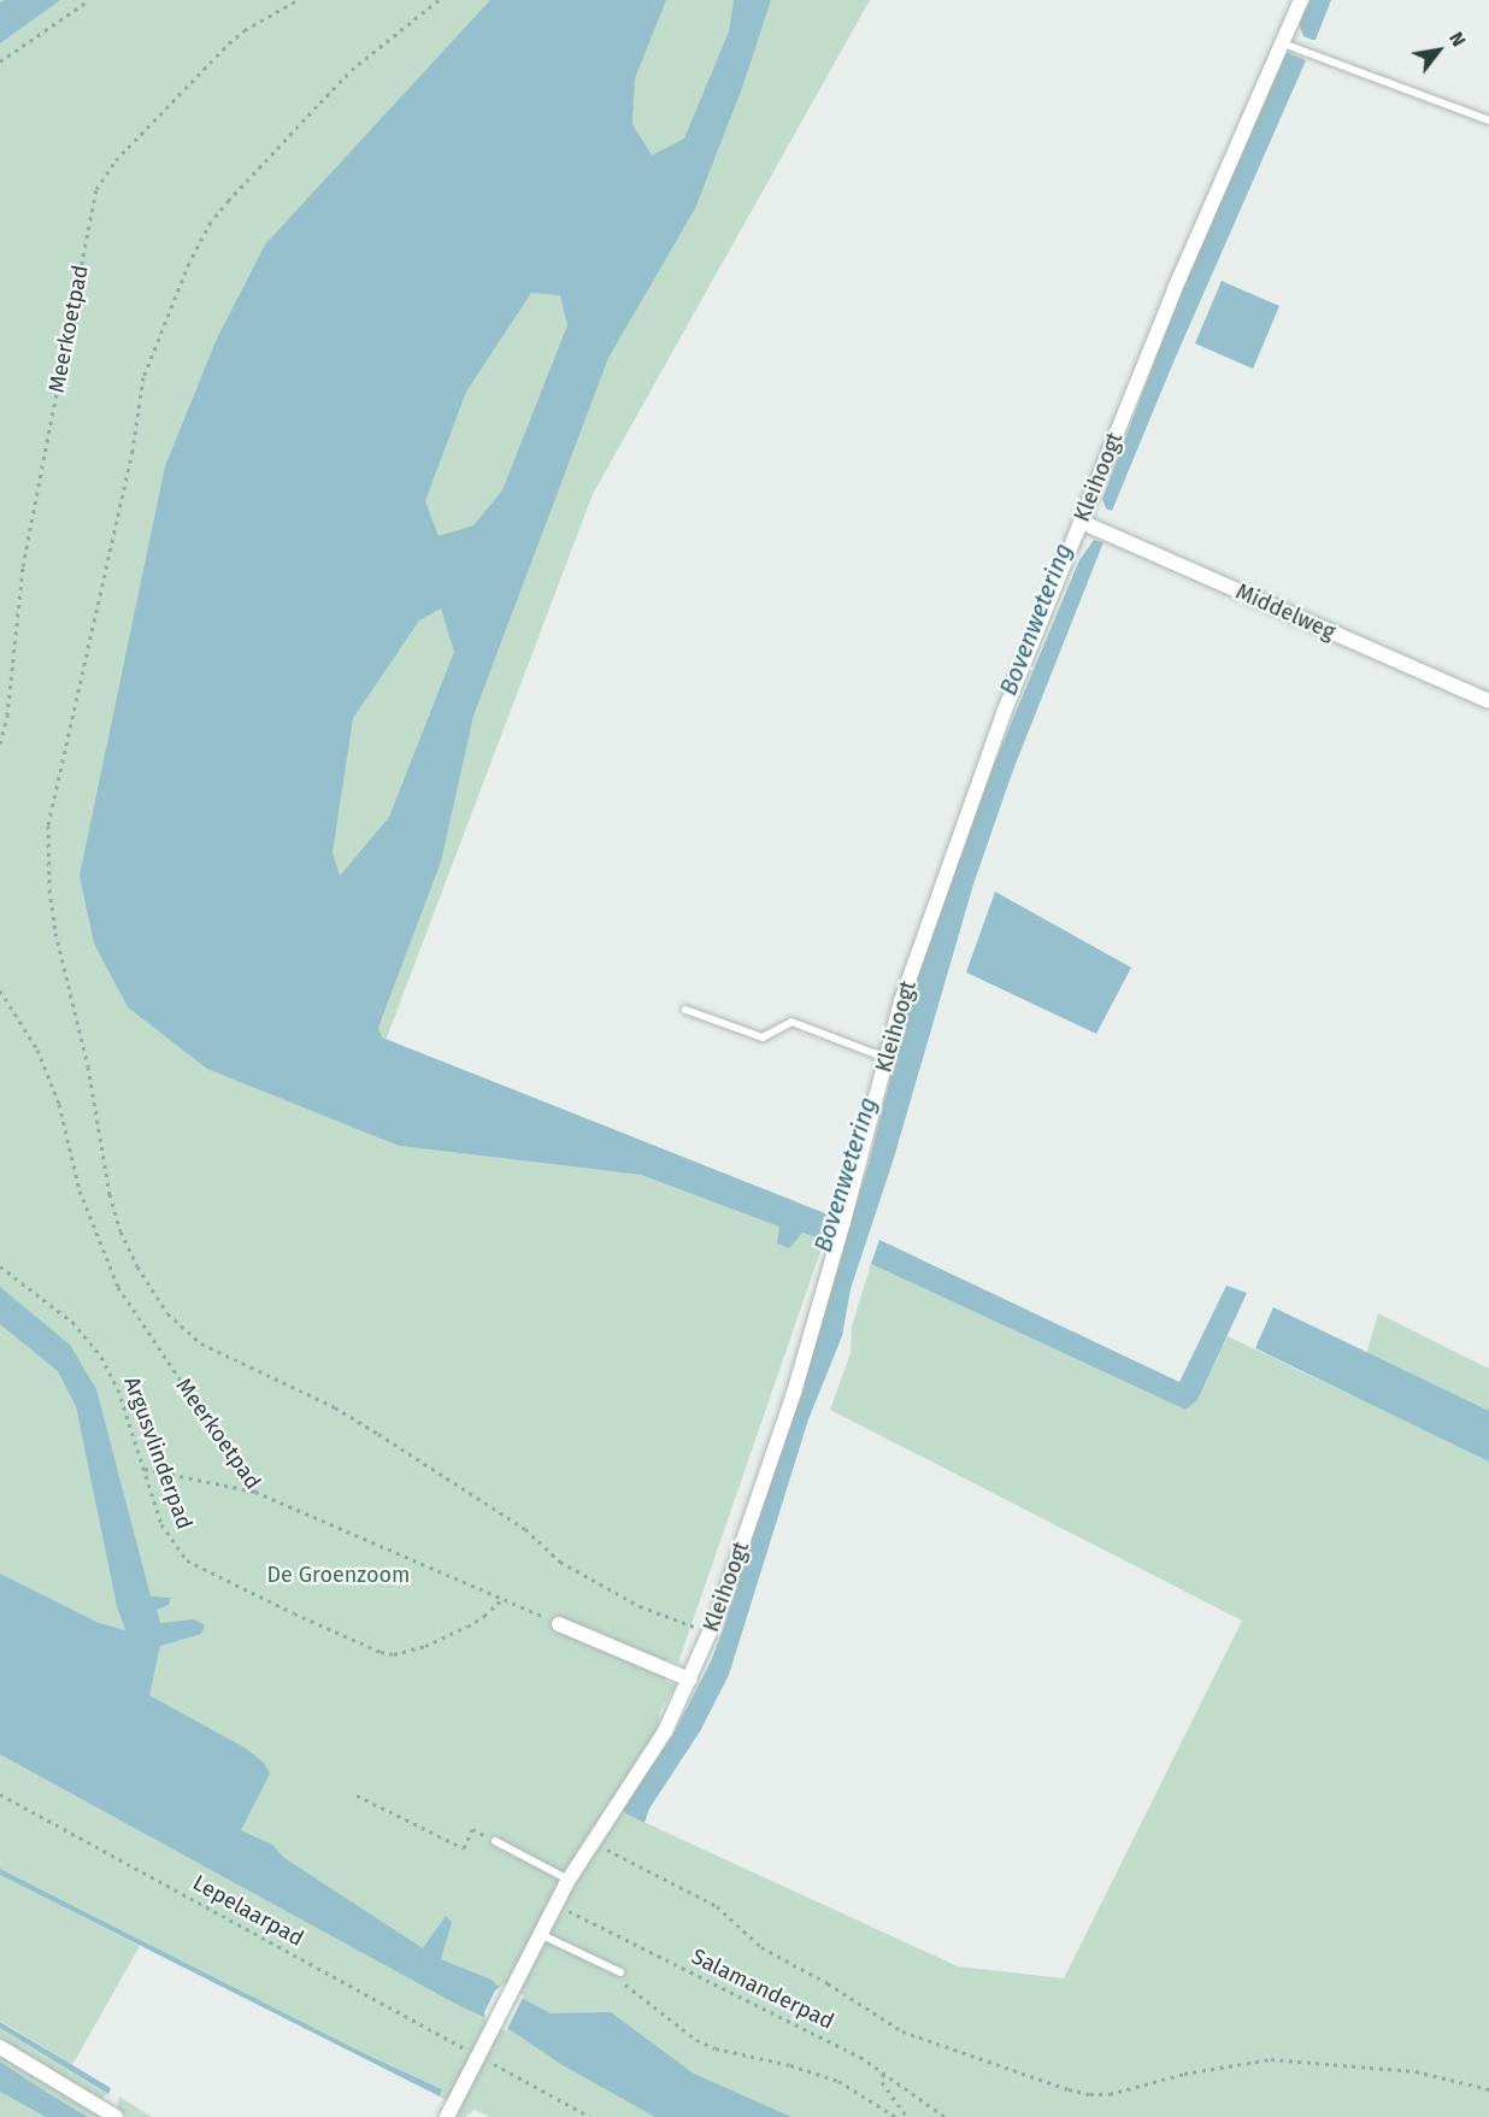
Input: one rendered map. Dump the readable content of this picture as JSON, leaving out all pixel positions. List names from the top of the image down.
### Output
{
  "streets": {
    "street": ["Kleihoogt", "Middelweg"],
    "path": [
      "Meerkoetpad",
      "Argusvlinderpad",
      "Lepelaarpad",
      "Salamanderpad"
    ]
  },
  "crossings": [
    ["Meerkoetpad", "Argusvlinderpad"],
    ["Kleihoogt", "Middelweg"],
    ["Kleihoogt", "Lepelaarpad"],
    ["Kleihoogt", "Salamanderpad"]
  ],
  "water": ["Bovenwetering"],
  "parks": ["De Groenzoom"],
  "north": "top right"
}
